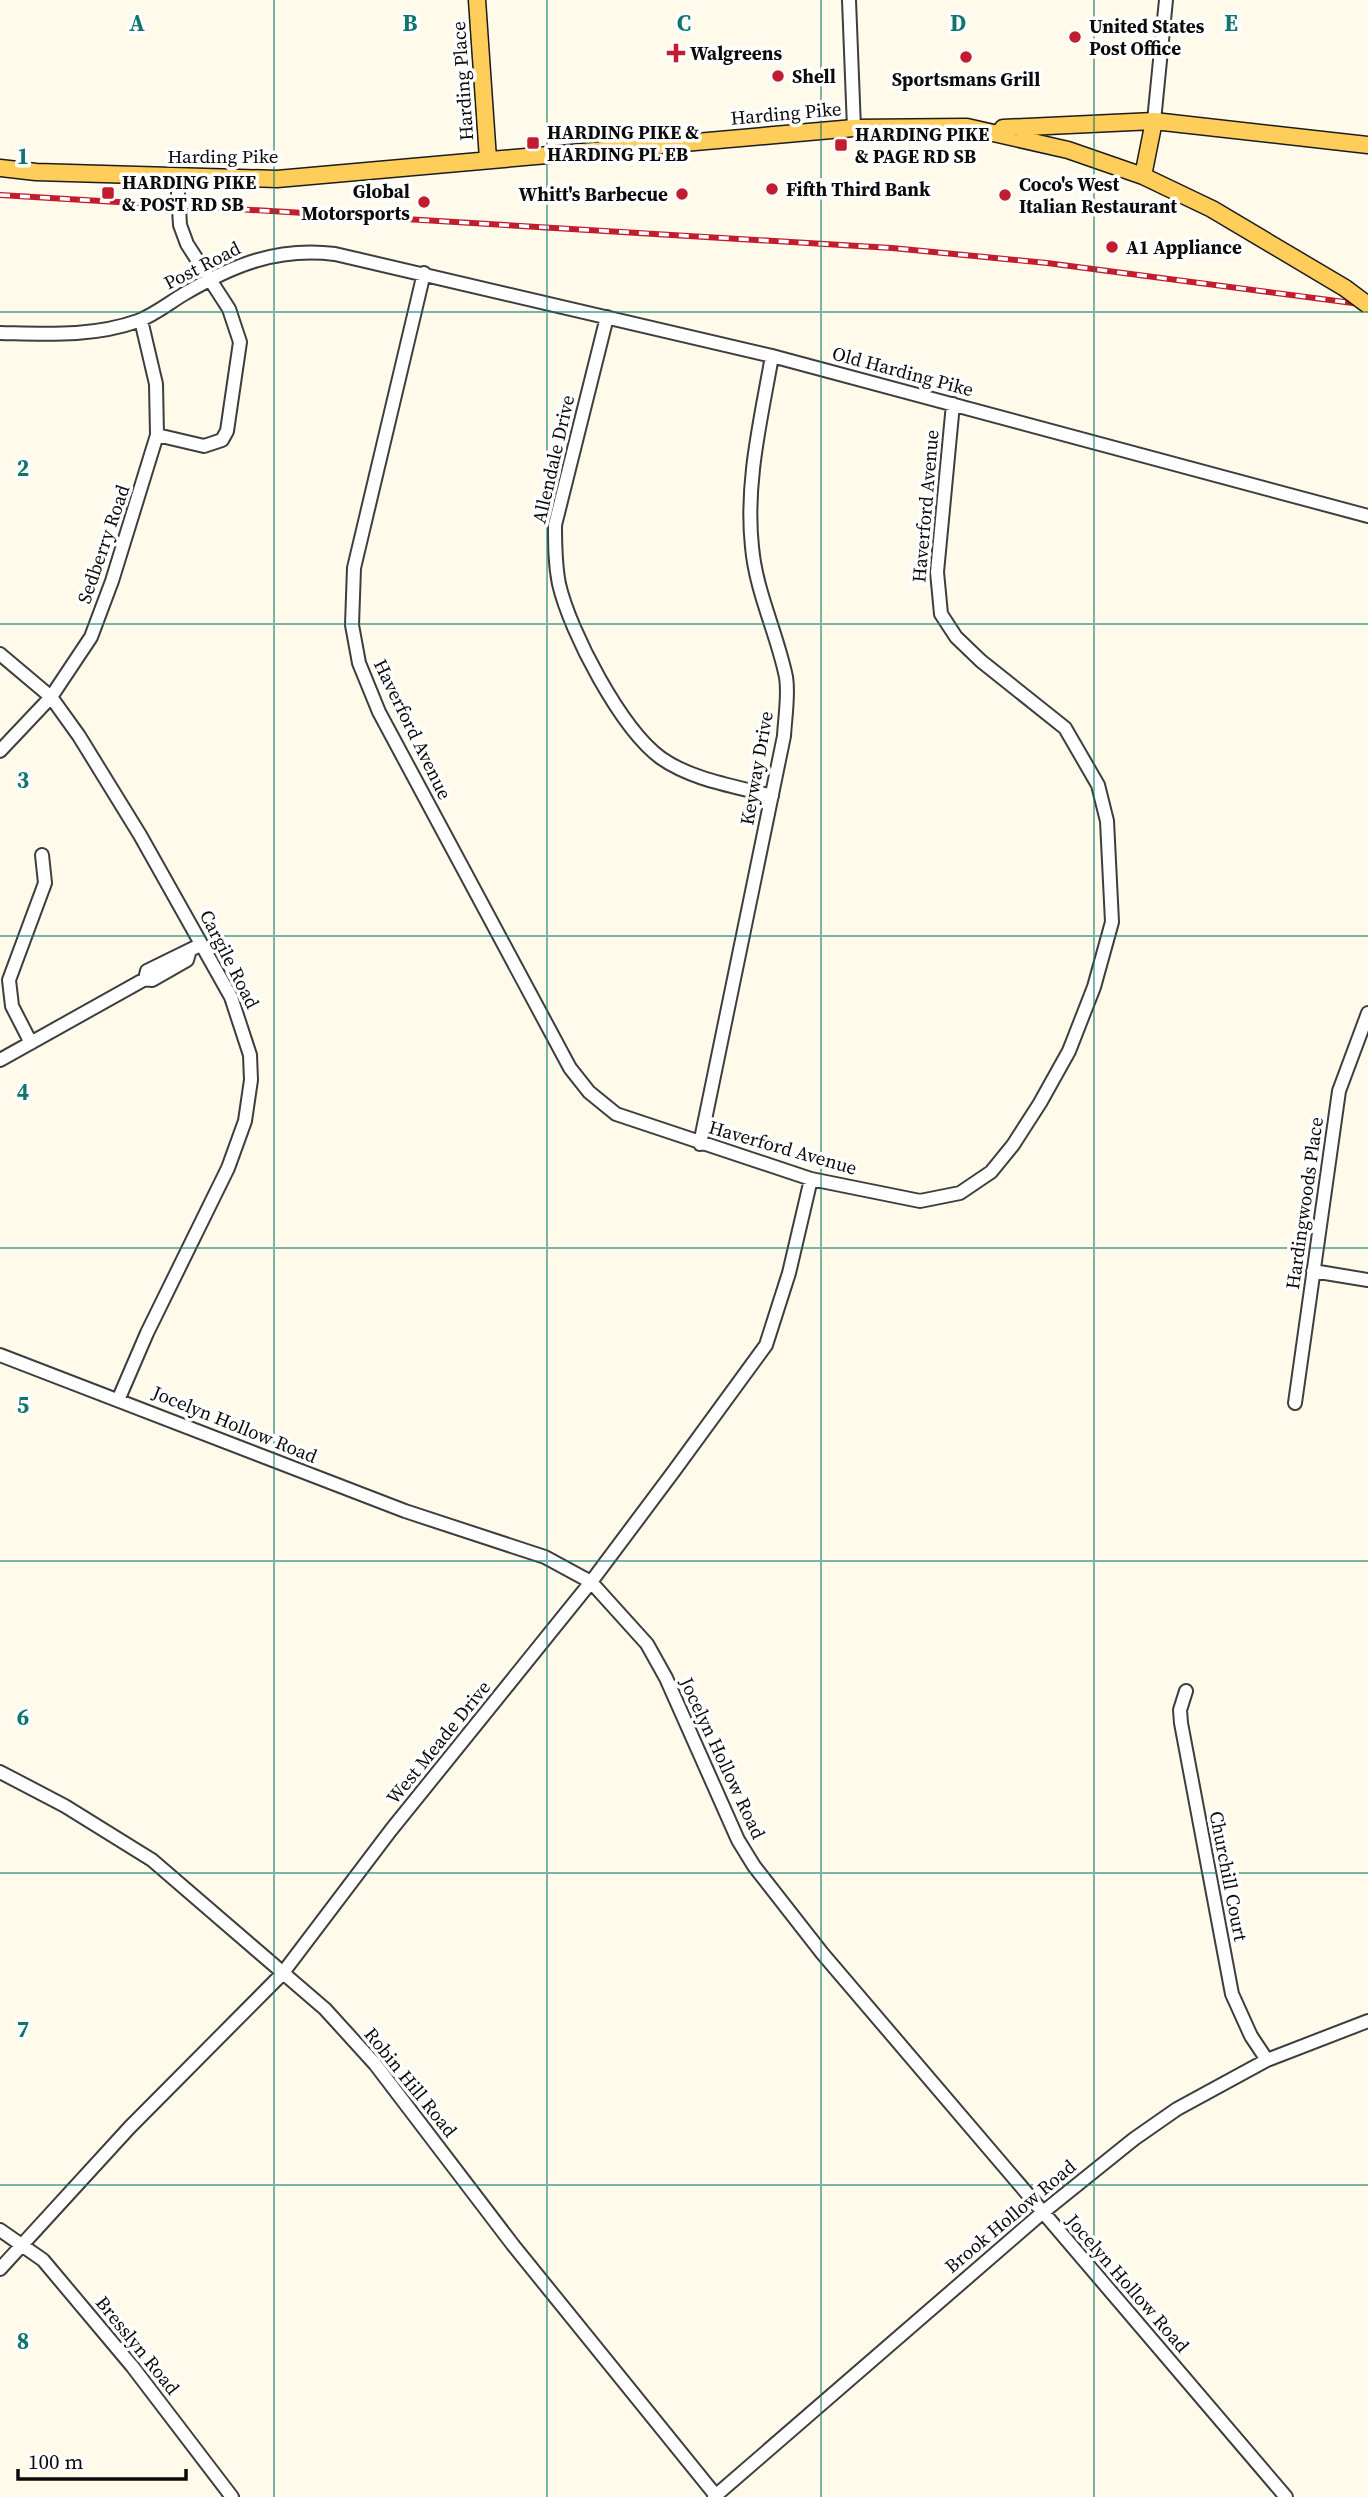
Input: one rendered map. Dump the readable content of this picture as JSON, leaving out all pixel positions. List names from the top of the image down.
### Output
{
  "streets": {
    "main road": ["Harding Place", "Harding Pike"],
    "street": [
      "Post Road",
      "Old Harding Pike",
      "Allendale Drive",
      "Haverford Avenue",
      "Sedberry Road",
      "Keyway Drive",
      "Cargile Road",
      "Hardingwoods Place",
      "Jocelyn Hollow Road",
      "West Meade Drive",
      "Churchill Court",
      "Robin Hill Road",
      "Brook Hollow Road",
      "Bresslyn Road"
    ]
  },
  "crossings": [
    ["Harding Place", "Harding Pike"],
    ["Post Road", "Old Harding Pike"],
    ["Post Road", "Haverford Avenue"],
    ["Post Road", "Sedberry Road"],
    ["Old Harding Pike", "Allendale Drive"],
    ["Old Harding Pike", "Haverford Avenue"],
    ["Old Harding Pike", "Keyway Drive"],
    ["Allendale Drive", "Keyway Drive"],
    ["Haverford Avenue", "Keyway Drive"],
    ["Haverford Avenue", "West Meade Drive"],
    ["Sedberry Road", "Cargile Road"],
    ["Cargile Road", "Jocelyn Hollow Road"],
    ["Jocelyn Hollow Road", "West Meade Drive"],
    ["Jocelyn Hollow Road", "Brook Hollow Road"],
    ["West Meade Drive", "Robin Hill Road"],
    ["West Meade Drive", "Bresslyn Road"],
    ["Churchill Court", "Brook Hollow Road"],
    ["Robin Hill Road", "Brook Hollow Road"]
  ],
  "places": {
    "other": [
      "United States Post Office",
      "Sportsmans Grill",
      "Shell",
      "Fifth Third Bank",
      "Whitt's Barbecue",
      "Coco's West Italian Restaurant",
      "Global Motorsports",
      "A1 Appliance"
    ],
    "health": ["Walgreens"],
    "transit": ["HARDING PIKE & HARDING PL EB", "HARDING PIKE & PAGE RD SB", "HARDING PIKE & POST RD SB"]
  },
  "scale_bar": "100 m",
  "grid": {
    "columns": [
      "A",
      "B",
      "C",
      "D",
      "E"
    ],
    "rows": [
      "1",
      "2",
      "3",
      "4",
      "5",
      "6",
      "7",
      "8"
    ]
  }
}
